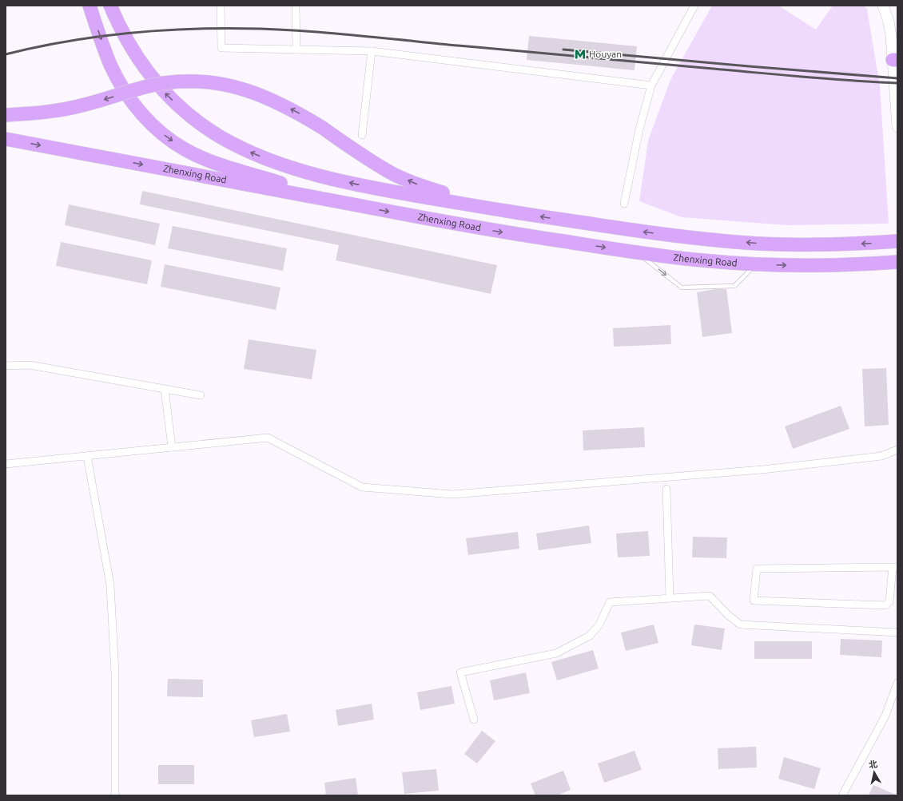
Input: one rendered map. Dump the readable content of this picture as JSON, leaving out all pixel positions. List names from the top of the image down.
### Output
{
  "streets": {
    "highway": ["Zhenxing Road"]
  },
  "places": {
    "metro station": ["Houyan"]
  },
  "north": "top"
}
